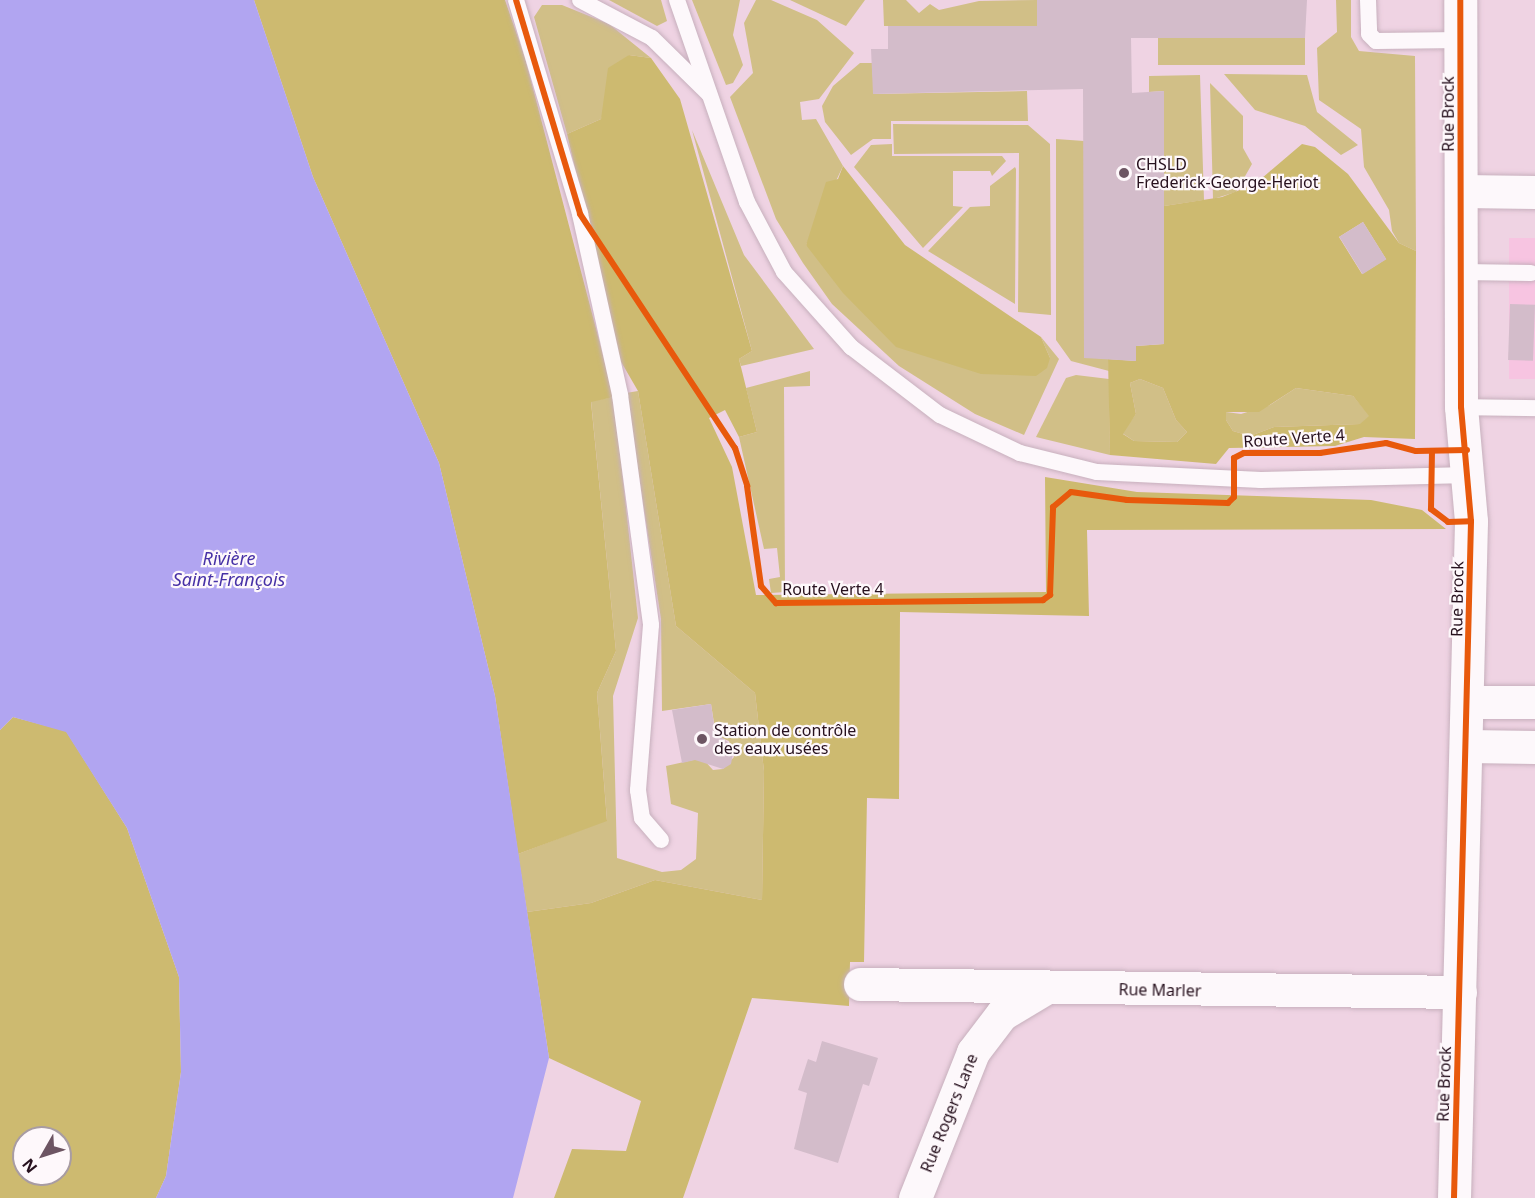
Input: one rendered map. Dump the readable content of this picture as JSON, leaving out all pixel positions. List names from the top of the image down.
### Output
{
  "streets": {
    "street": ["Rue Brock", "Rue Marler", "Rue Rogers Lane"],
    "cycle path": ["Route Verte 4"]
  },
  "crossings": [
    ["Rue Brock", "Rue Marler"],
    ["Rue Marler", "Rue Rogers Lane"]
  ],
  "water": ["Rivière Saint-François"],
  "places": ["CHSLD Frederick-George-Heriot", "Station de contrôle des eaux usées"],
  "north": "bottom left"
}
